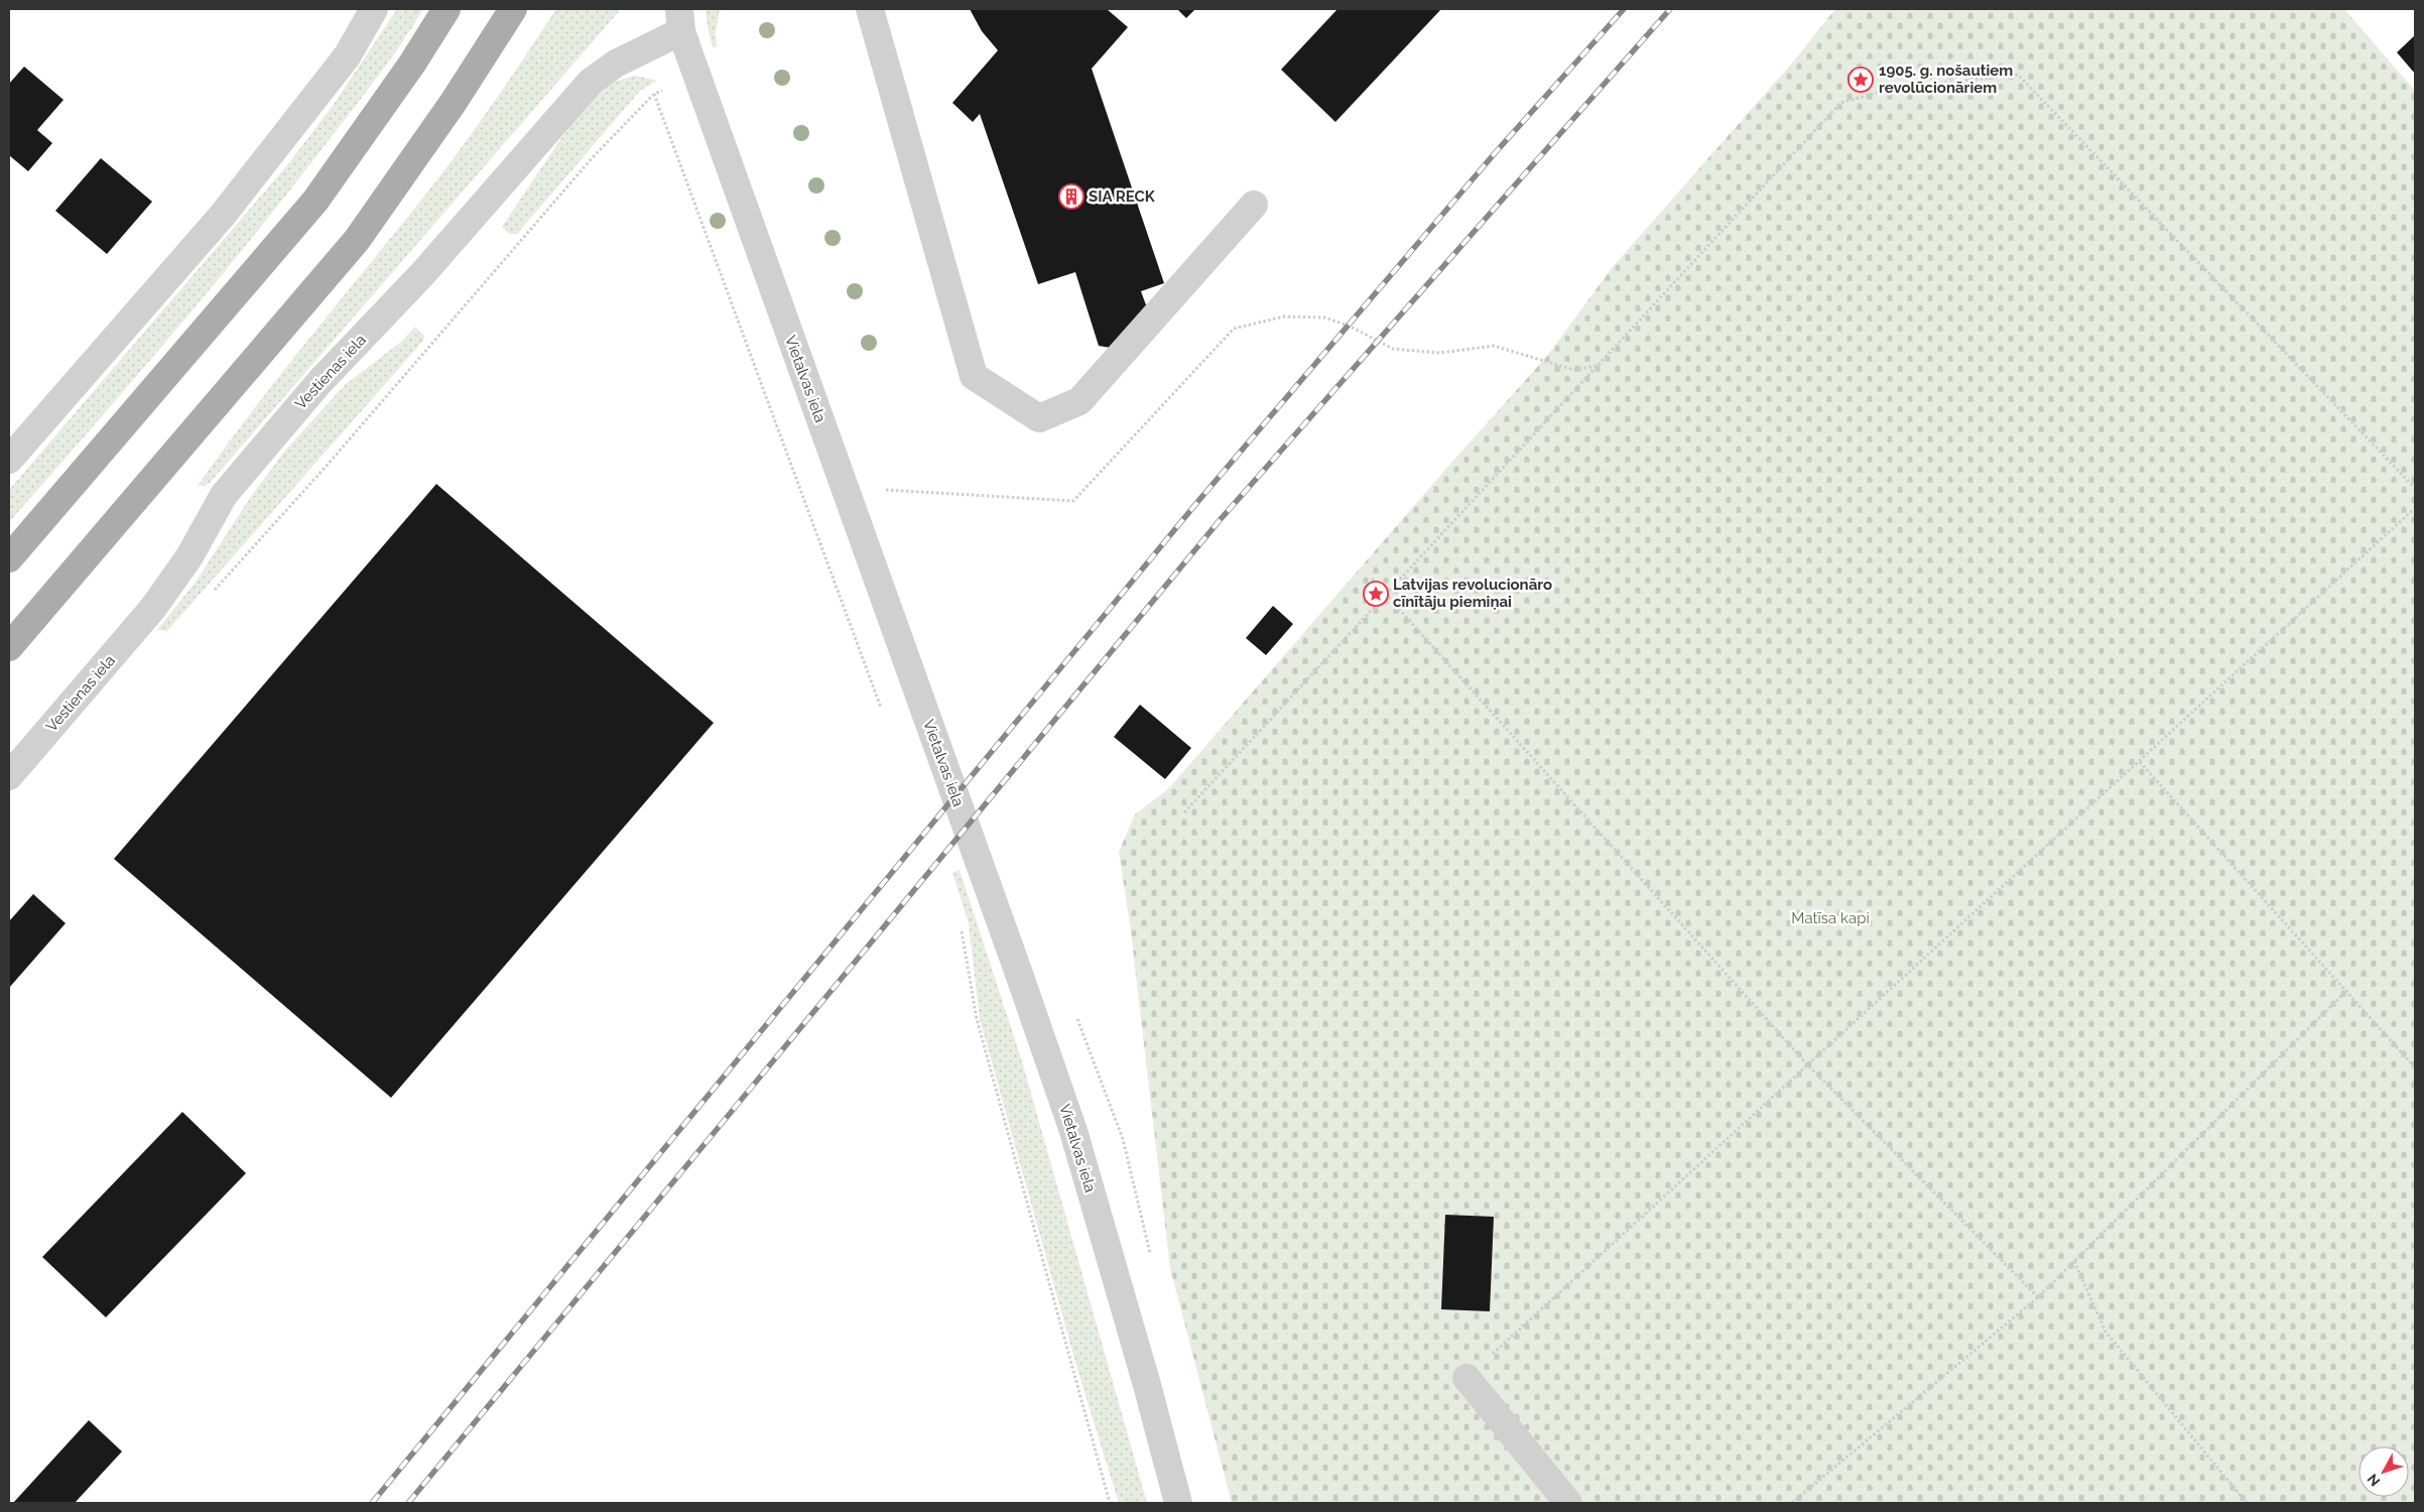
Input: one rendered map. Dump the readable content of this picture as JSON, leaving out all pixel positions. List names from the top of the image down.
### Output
{
  "streets": {
    "street": ["Vestienas iela", "Vietalvas iela"]
  },
  "crossings": [
    ["Vestienas iela", "Vietalvas iela"]
  ],
  "parks": ["Matīsa kapi"],
  "places": {
    "place": ["1905. g. nošautiem revolūcionāriem", "Latvijas revolucionāro cīnītāju piemiņai"],
    "building": ["SIA RECK"]
  },
  "north": "bottom left"
}
